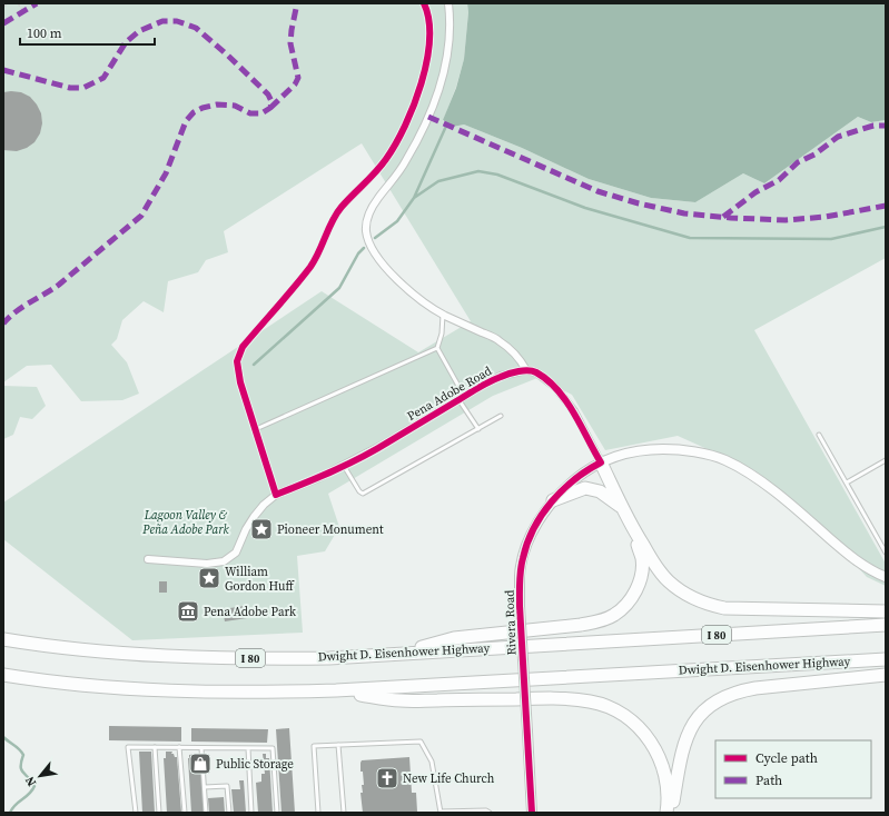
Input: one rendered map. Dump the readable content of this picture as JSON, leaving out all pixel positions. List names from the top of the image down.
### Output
{
  "streets": {
    "highway": ["I 80", "Dwight D. Eisenhower Highway"],
    "street": ["Pena Adobe Road", "Rivera Road"]
  },
  "parks": ["Lagoon Valley & Peña Adobe Park"],
  "places": {
    "place": ["Pioneer Monument", "William Gordon Huff"],
    "museum": ["Pena Adobe Park"],
    "shop": ["Public Storage"],
    "church": ["New Life Church"]
  },
  "legend": ["Cycle path", "Path"],
  "scale_bar": "100 m",
  "north": "bottom left"
}
